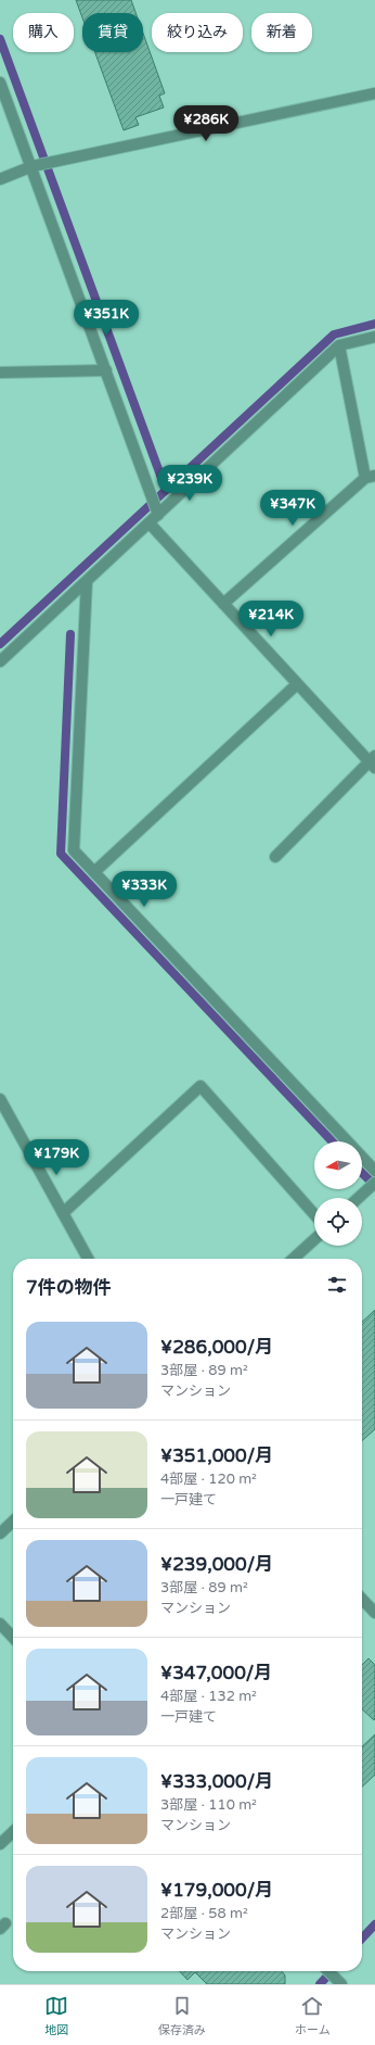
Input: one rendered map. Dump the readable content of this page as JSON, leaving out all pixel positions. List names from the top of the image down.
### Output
{
  "north": "left",
  "page": {
    "chip": [
      "購入",
      "賃貸",
      "絞り込み",
      "新着"
    ],
    "price": [
      "¥286K",
      "¥351K",
      "¥239K",
      "¥347K",
      "¥214K",
      "¥333K",
      "¥179K"
    ],
    "heading": "7件の物件",
    "list": [
      {
        "name": "¥286,000/月",
        "note": "3部屋 · 89 m² · マンション"
      },
      {
        "name": "¥351,000/月",
        "note": "4部屋 · 120 m² · 一戸建て"
      },
      {
        "name": "¥239,000/月",
        "note": "3部屋 · 89 m² · マンション"
      },
      {
        "name": "¥347,000/月",
        "note": "4部屋 · 132 m² · 一戸建て"
      },
      {
        "name": "¥333,000/月",
        "note": "3部屋 · 110 m² · マンション"
      },
      {
        "name": "¥179,000/月",
        "note": "2部屋 · 58 m² · マンション"
      }
    ],
    "tabs": ["地図", "保存済み", "ホーム"]
  }
}
